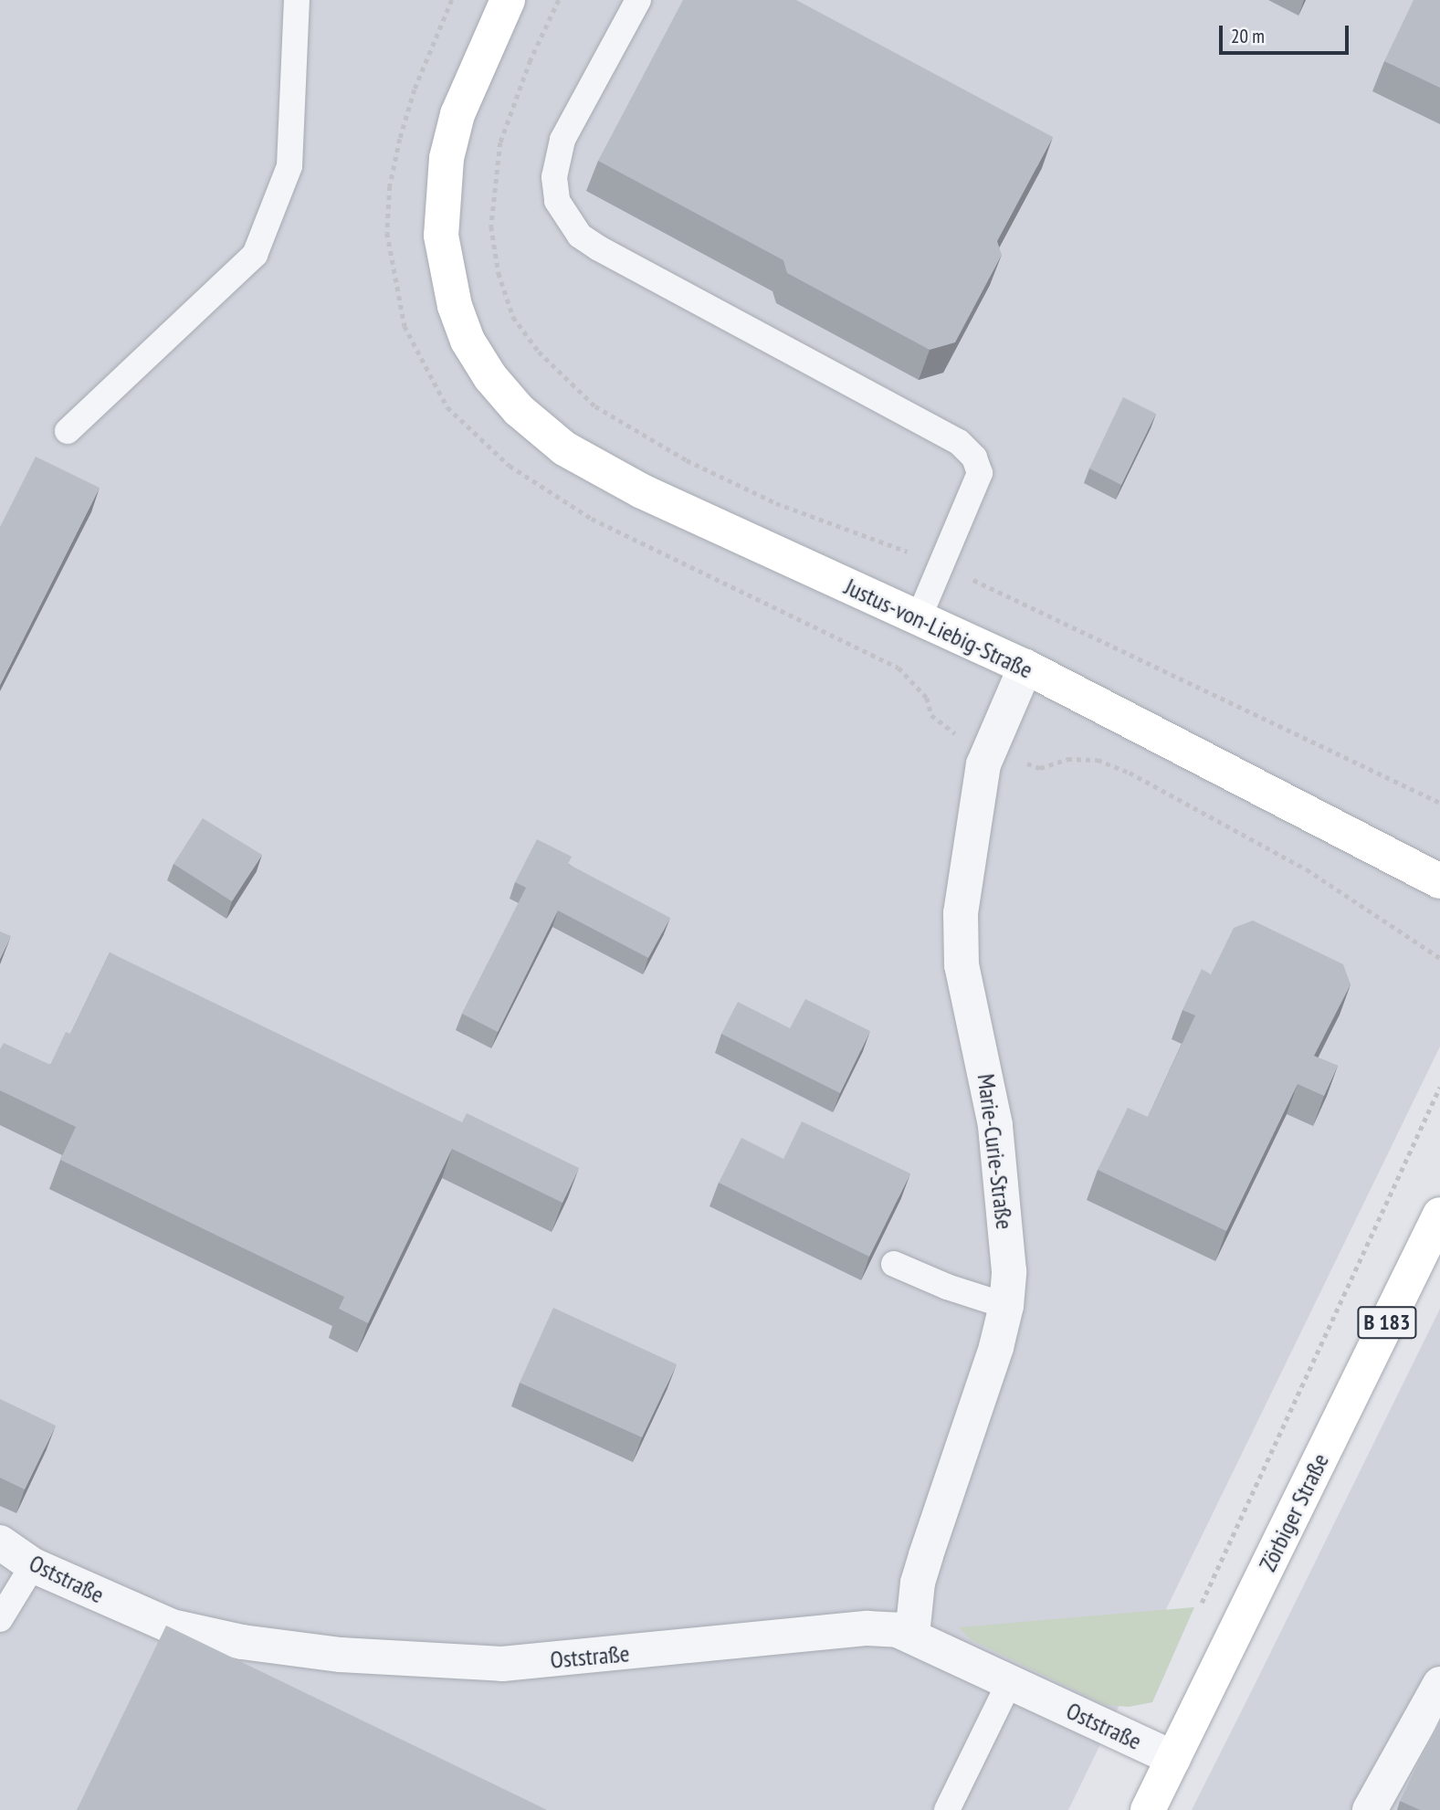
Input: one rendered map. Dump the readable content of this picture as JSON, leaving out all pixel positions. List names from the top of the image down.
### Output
{
  "streets": {
    "street": [
      "Justus-von-Liebig-Straße",
      "Marie-Curie-Straße",
      "B 183",
      "Zörbiger Straße",
      "Oststraße"
    ]
  },
  "crossings": [
    ["Justus-von-Liebig-Straße", "Marie-Curie-Straße"],
    ["Marie-Curie-Straße", "Oststraße"],
    ["Zörbiger Straße", "Oststraße"]
  ],
  "scale_bar": "20 m"
}
